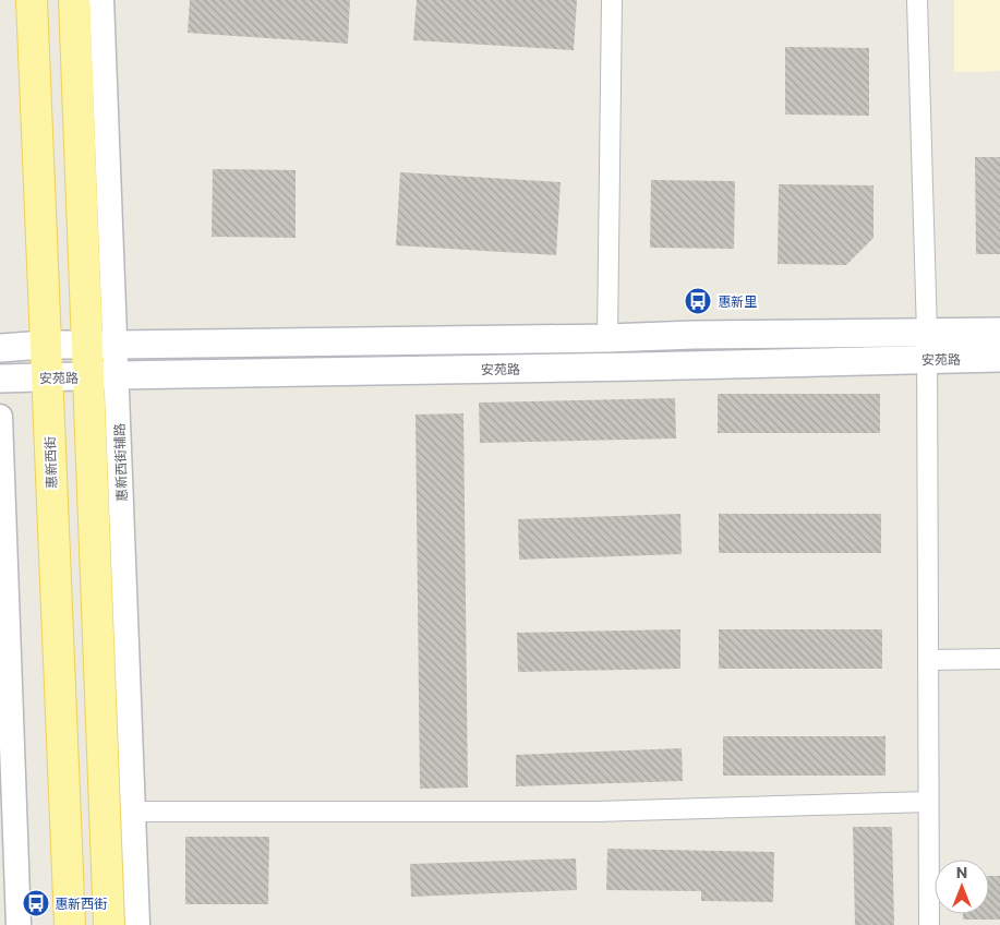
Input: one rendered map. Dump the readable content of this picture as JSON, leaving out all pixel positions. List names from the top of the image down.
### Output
{
  "streets": {
    "main road": ["安苑路", "惠新西街"],
    "street": ["惠新西街辅路"]
  },
  "crossings": [
    ["安苑路", "惠新西街"],
    ["安苑路", "惠新西街辅路"]
  ],
  "places": {
    "bus stop": ["惠新里", "惠新西街"]
  },
  "north": "top"
}
